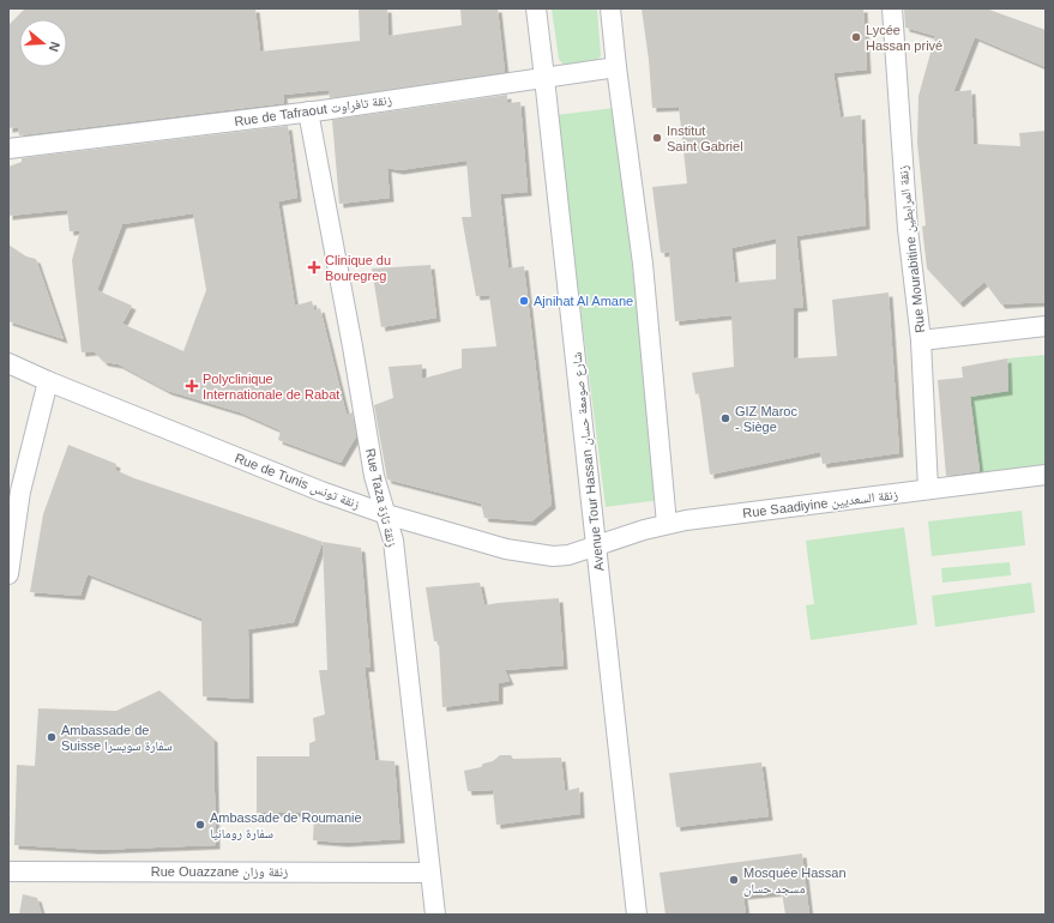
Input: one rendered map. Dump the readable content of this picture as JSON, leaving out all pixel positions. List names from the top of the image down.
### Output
{
  "streets": {
    "street": [
      "Rue de Tafraout زنقة تافراوت",
      "Rue Mourabitine زنقة المرابطين",
      "Avenue Tour Hassan شارع صومعة حسان",
      "Rue de Tunis زنقة تونس",
      "Rue Taza زنقة تازة",
      "Rue Saadiyine زنقة السعديين",
      "Rue Ouazzane زنقة وزان"
    ]
  },
  "crossings": [
    ["Rue de Tafraout زنقة تافراوت", "Avenue Tour Hassan شارع صومعة حسان"],
    ["Rue de Tafraout زنقة تافراوت", "Rue Taza زنقة تازة"],
    ["Rue Mourabitine زنقة المرابطين", "Rue Saadiyine زنقة السعديين"],
    ["Avenue Tour Hassan شارع صومعة حسان", "Rue de Tunis زنقة تونس"],
    ["Avenue Tour Hassan شارع صومعة حسان", "Rue Saadiyine زنقة السعديين"],
    ["Rue de Tunis زنقة تونس", "Rue Taza زنقة تازة"],
    ["Rue de Tunis زنقة تونس", "Rue Saadiyine زنقة السعديين"],
    ["Rue Taza زنقة تازة", "Rue Ouazzane زنقة وزان"]
  ],
  "places": {
    "other": [
      "Lycée Hassan privé",
      "Institut Saint Gabriel",
      "Ajnihat Al Amane",
      "GIZ Maroc - Siège",
      "Ambassade de Suisse سفارة سويسرا",
      "Ambassade de Roumanie سفارة رومانيا",
      "Mosquée Hassan مسجد حسان"
    ],
    "health": ["Clinique du Bouregreg", "Polyclinique Internationale de Rabat"]
  },
  "north": "right"
}
